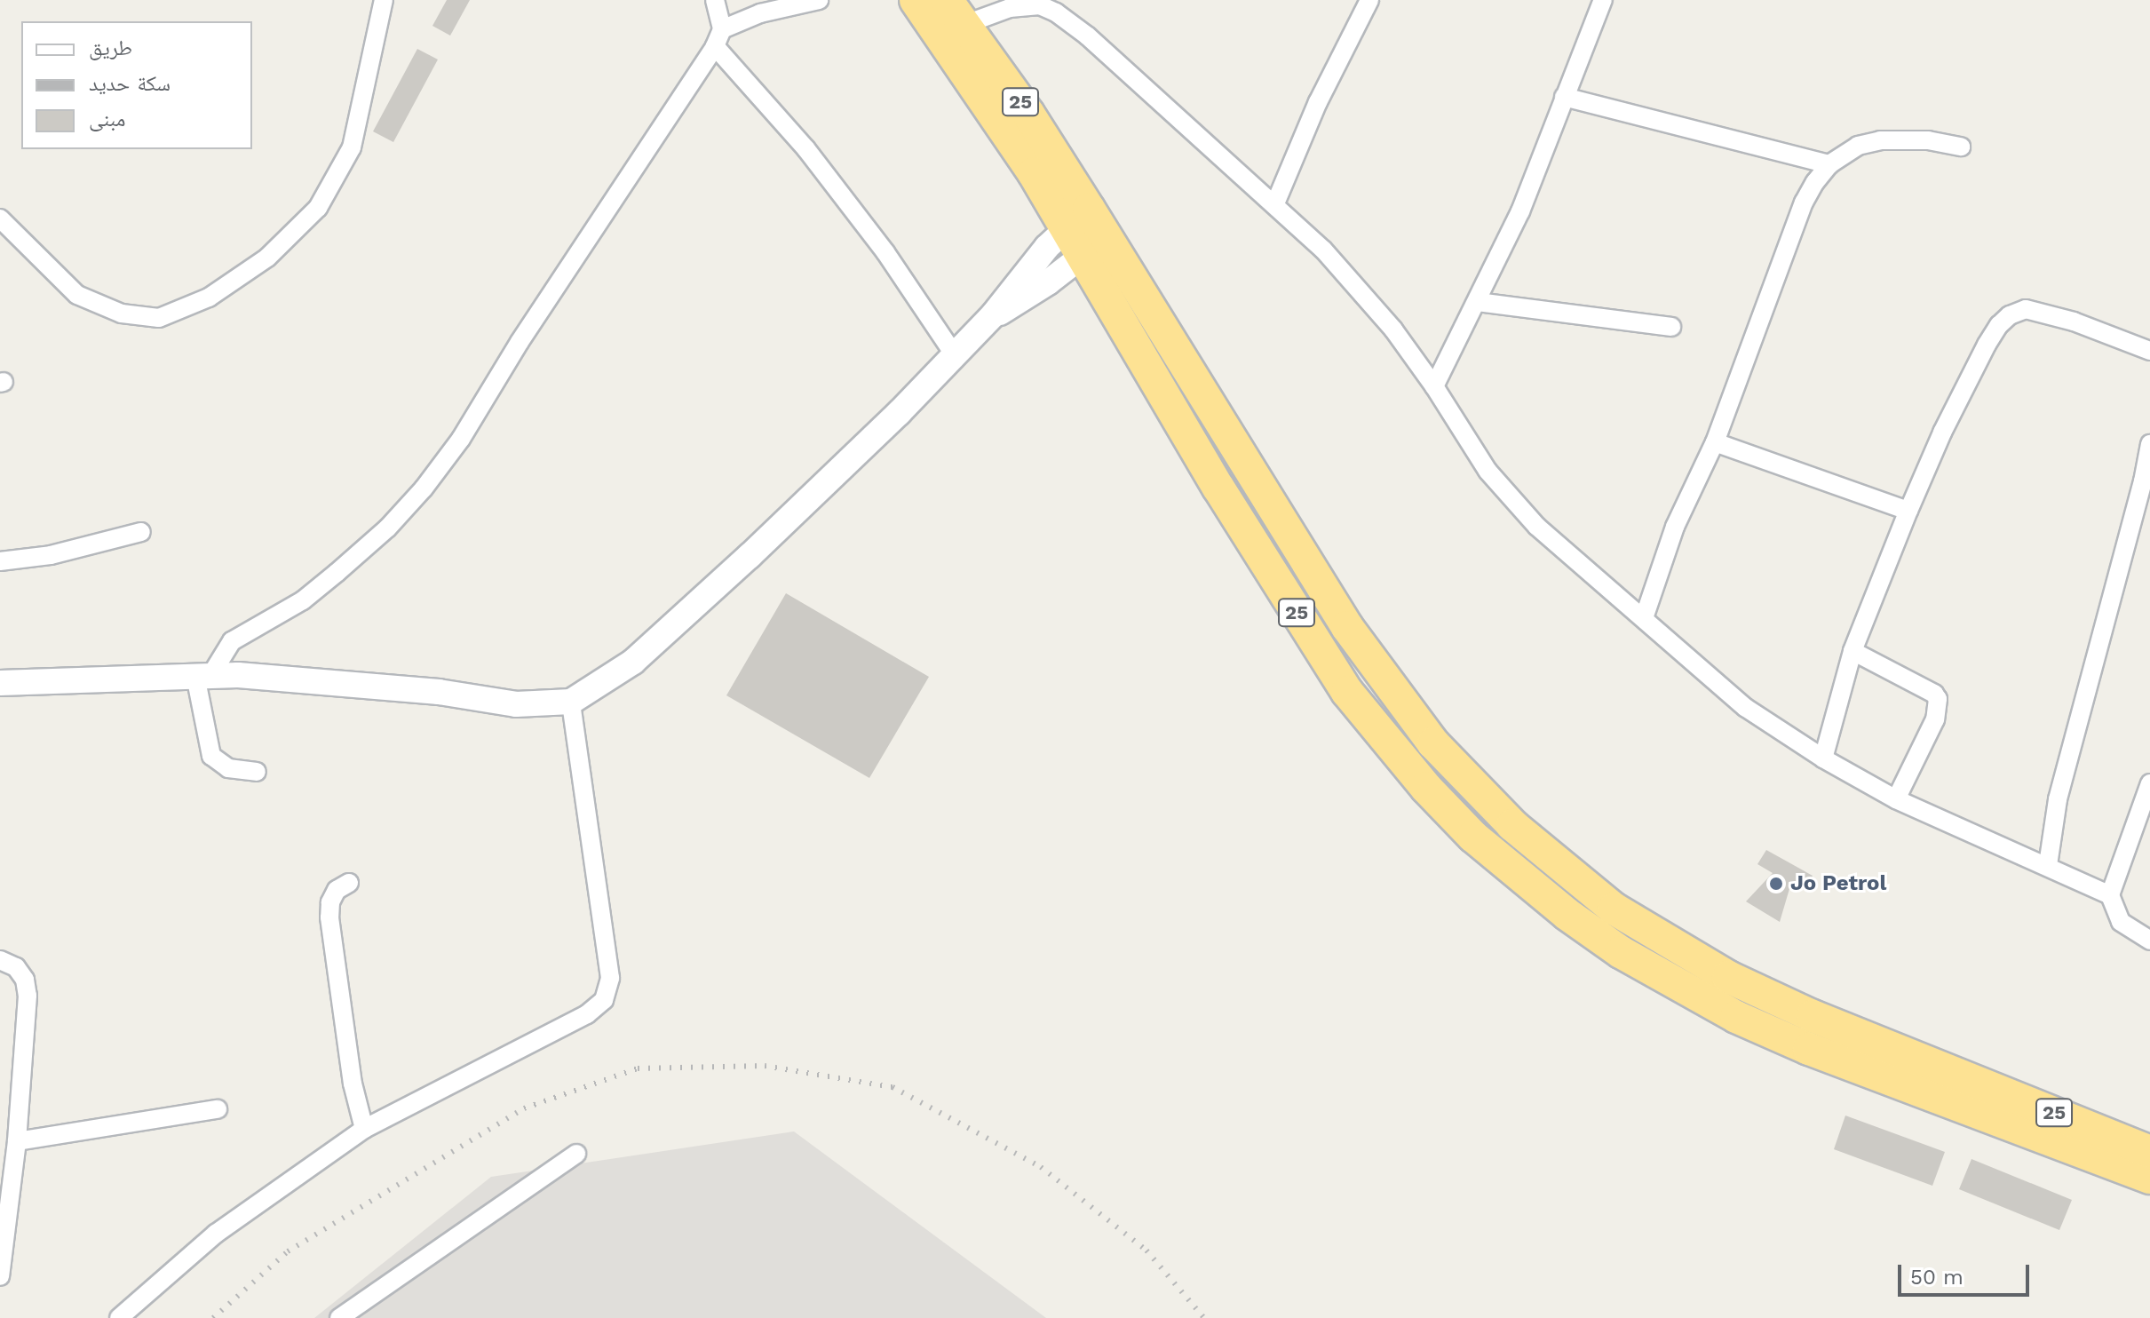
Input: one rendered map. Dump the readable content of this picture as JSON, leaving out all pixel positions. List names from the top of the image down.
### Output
{
  "streets": {
    "highway": ["25"]
  },
  "places": ["Jo Petrol"],
  "legend": ["طريق", "سكة حديد", "مبنى"],
  "scale_bar": "50 m"
}
